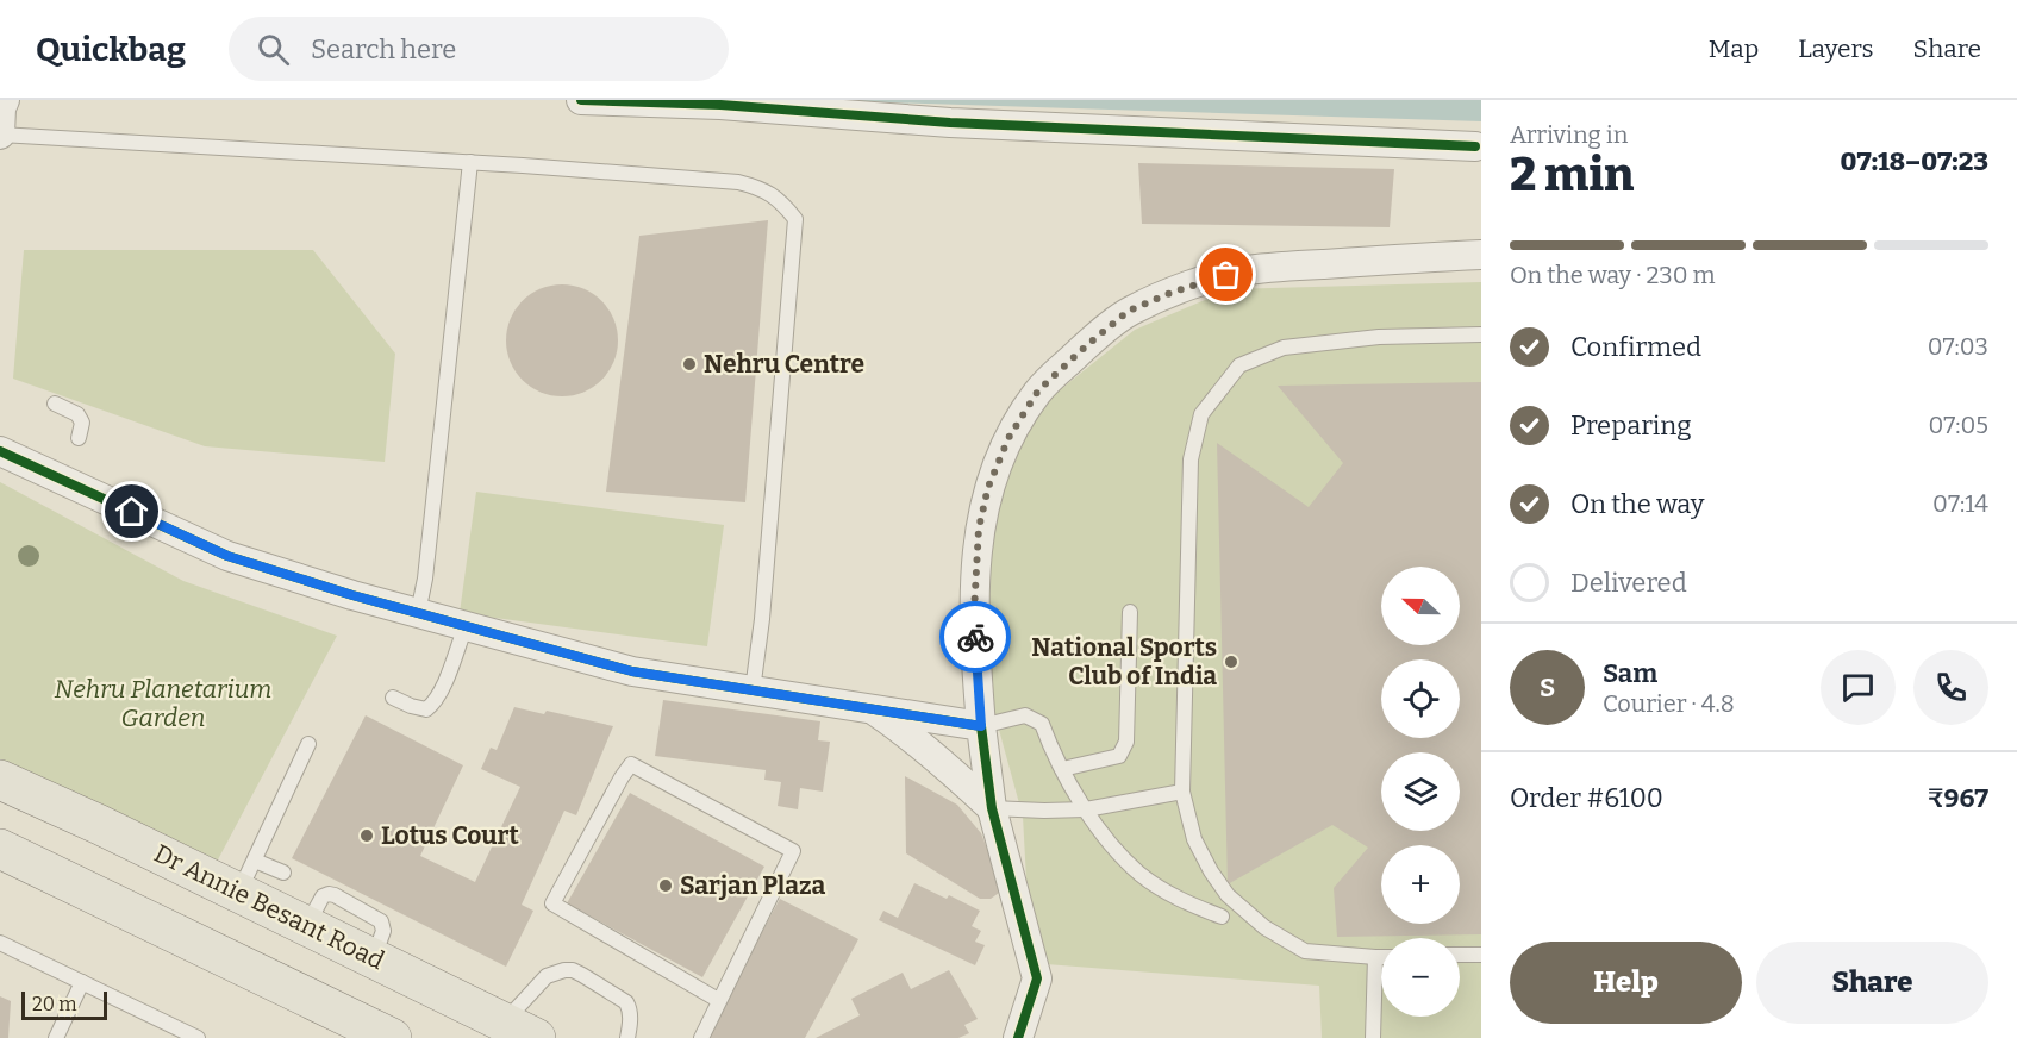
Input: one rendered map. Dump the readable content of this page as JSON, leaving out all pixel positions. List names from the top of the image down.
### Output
{
  "streets": {
    "main road": ["Dr Annie Besant Road"]
  },
  "parks": ["Nehru Planetarium Garden"],
  "places": [
    "Nehru Centre",
    "National Sports Club of India",
    "Lotus Court",
    "Sarjan Plaza"
  ],
  "scale_bar": "20 m",
  "north": "left",
  "page": {
    "header": "Quickbag",
    "search": "Search here",
    "nav": ["Map", "Layers", "Share"],
    "heading": ["2 min", "Arriving in", "07:18–07:23"],
    "panel": [
      "Sam",
      "Courier · 4.8",
      "Order #6100",
      "₹967"
    ],
    "bar": "On the way · 230 m",
    "list": [
      ["Confirmed", "07:03"],
      ["Preparing", "07:05"],
      ["On the way", "07:14"],
      "Delivered"
    ],
    "map_buttons": ["+", "−"],
    "round": "S",
    "buttons": ["Help", "Share"],
    "scale": "20 m"
  }
}
